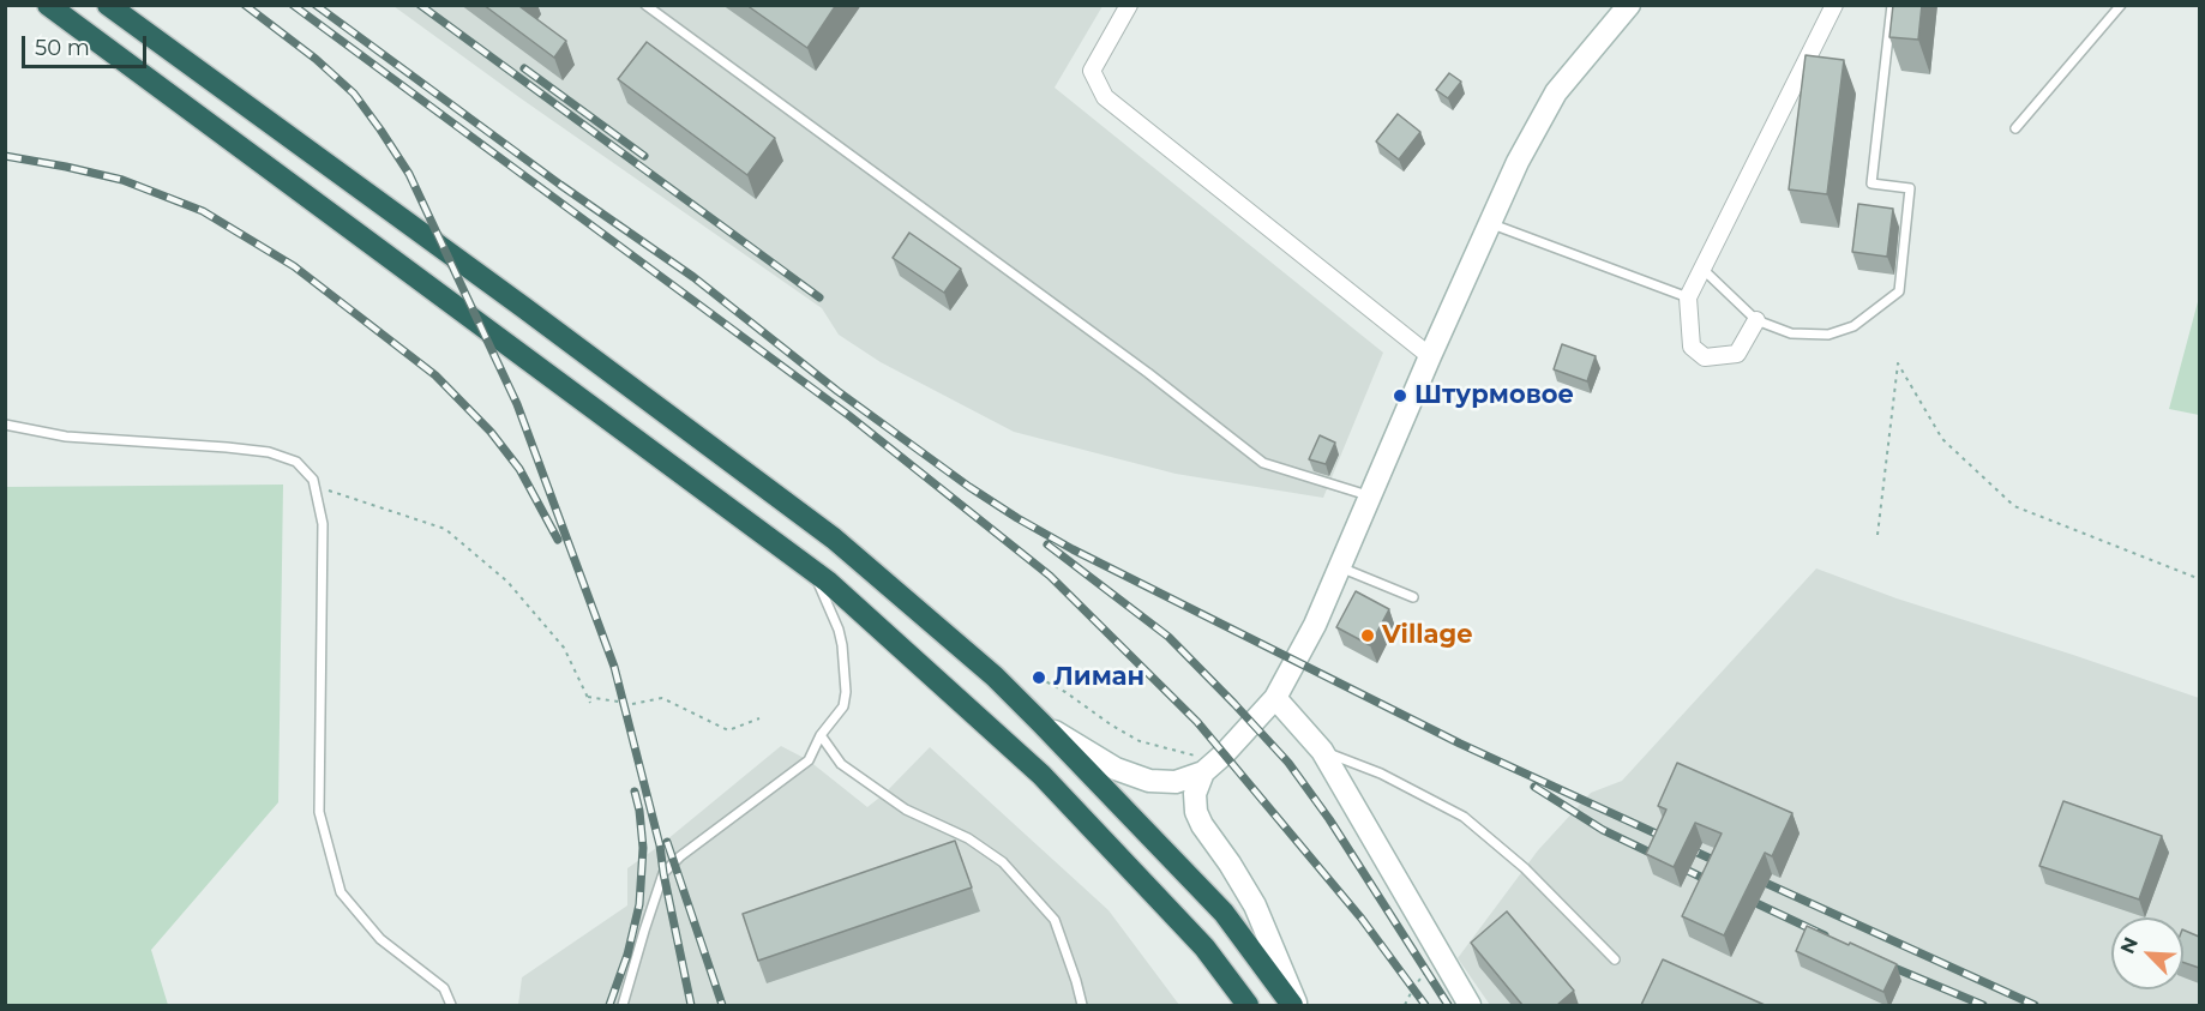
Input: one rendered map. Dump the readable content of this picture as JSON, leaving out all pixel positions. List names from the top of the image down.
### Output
{
  "places": ["Штурмовое", "Village", "Лиман"],
  "scale_bar": "50 m",
  "north": "top left"
}
